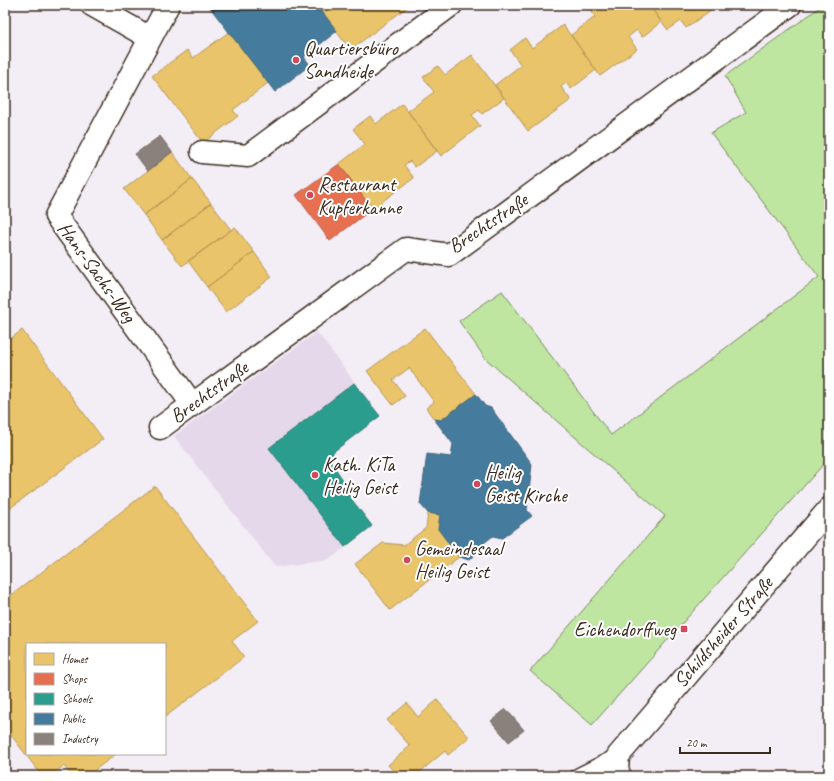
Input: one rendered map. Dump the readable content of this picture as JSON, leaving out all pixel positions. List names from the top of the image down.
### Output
{
  "streets": {
    "street": ["Brechtstraße", "Hans-Sachs-Weg", "Schildsheider Straße"]
  },
  "crossings": [
    ["Brechtstraße", "Hans-Sachs-Weg"]
  ],
  "places": {
    "other": [
      "Quartiersbüro Sandheide",
      "Restaurant Kupferkanne",
      "Kath. KiTa Heilig Geist",
      "Heilig Geist Kirche",
      "Gemeindesaal Heilig Geist"
    ],
    "transit": ["Eichendorffweg"]
  },
  "legend": [
    "Homes",
    "Shops",
    "Schools",
    "Public",
    "Industry"
  ],
  "scale_bar": "20 m"
}
